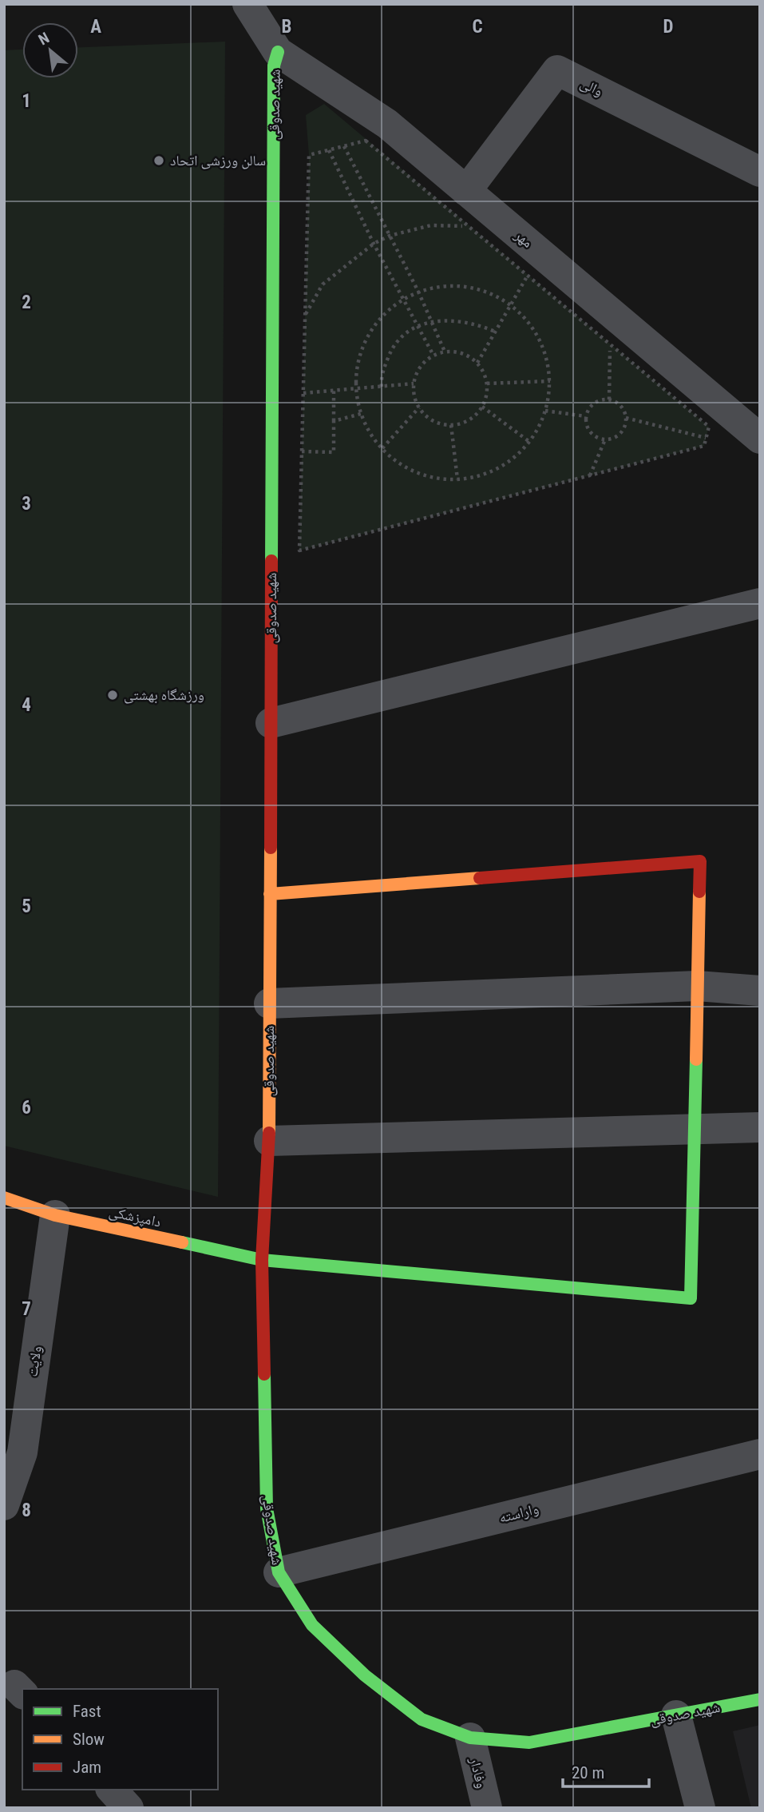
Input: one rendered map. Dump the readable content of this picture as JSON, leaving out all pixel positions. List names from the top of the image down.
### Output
{
  "streets": {
    "street": [
      "والی",
      "شهید صدوقی",
      "مهر",
      "دامپزشکی",
      "ولایت",
      "واراسته",
      "وفادار"
    ]
  },
  "crossings": [
    ["والی", "مهر"],
    ["شهید صدوقی", "مهر"],
    ["شهید صدوقی", "دامپزشکی"],
    ["شهید صدوقی", "واراسته"],
    ["شهید صدوقی", "وفادار"],
    ["دامپزشکی", "ولایت"]
  ],
  "places": ["سالن ورزشی اتحاد", "ورزشگاه بهشتی"],
  "legend": ["Fast", "Slow", "Jam"],
  "scale_bar": "20 m",
  "north": "top left",
  "grid": {
    "columns": [
      "A",
      "B",
      "C",
      "D"
    ],
    "rows": [
      "1",
      "2",
      "3",
      "4",
      "5",
      "6",
      "7",
      "8"
    ]
  }
}
